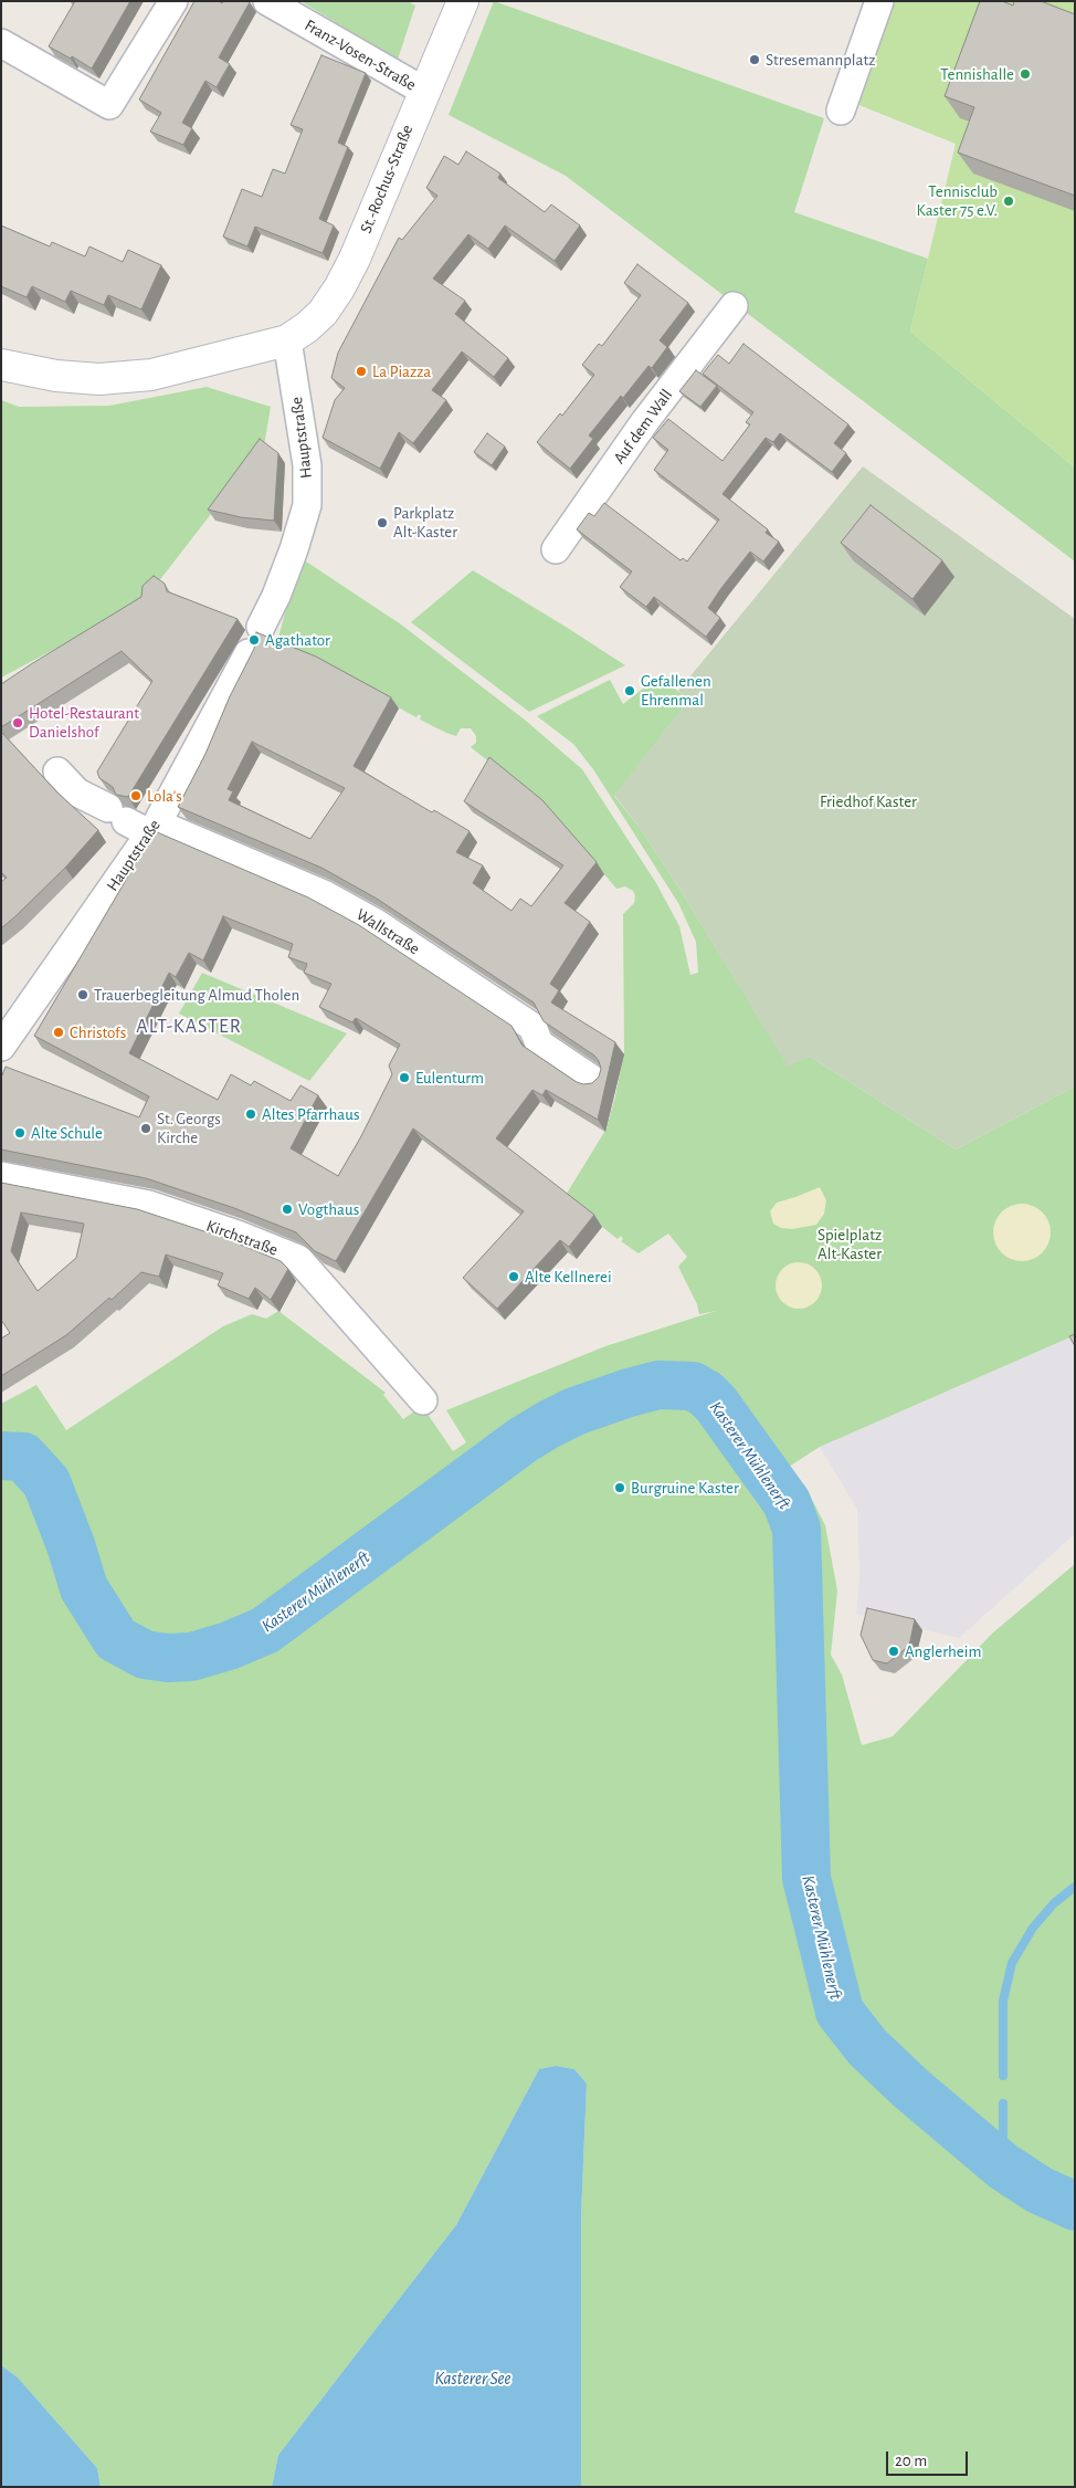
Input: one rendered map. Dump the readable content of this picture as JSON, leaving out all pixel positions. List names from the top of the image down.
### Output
{
  "streets": {
    "street": [
      "Franz-Vosen-Straße",
      "St.-Rochus-Straße",
      "Auf dem Wall",
      "Hauptstraße",
      "Wallstraße",
      "Kirchstraße"
    ]
  },
  "crossings": [
    ["Franz-Vosen-Straße", "St.-Rochus-Straße"],
    ["St.-Rochus-Straße", "Hauptstraße"],
    ["Hauptstraße", "Wallstraße"]
  ],
  "districts": ["ALT-KASTER"],
  "water": ["Kasterer Mühlenerft", "Kasterer See"],
  "parks": ["Friedhof Kaster", "Spielplatz Alt-Kaster"],
  "places": [
    "Stresemannplatz",
    "Tennishalle",
    "Tennisclub Kaster 75 e.V.",
    "La Piazza",
    "Parkplatz Alt-Kaster",
    "Agathator",
    "Gefallenen Ehrenmal",
    "Hotel-Restaurant Danielshof",
    "Lola's",
    "Trauerbegleitung Almud Tholen",
    "Christofs",
    "Eulenturm",
    "Altes Pfarrhaus",
    "St. Georgs Kirche",
    "Alte Schule",
    "Vogthaus",
    "Alte Kellnerei",
    "Burgruine Kaster",
    "Anglerheim"
  ],
  "scale_bar": "20 m"
}
